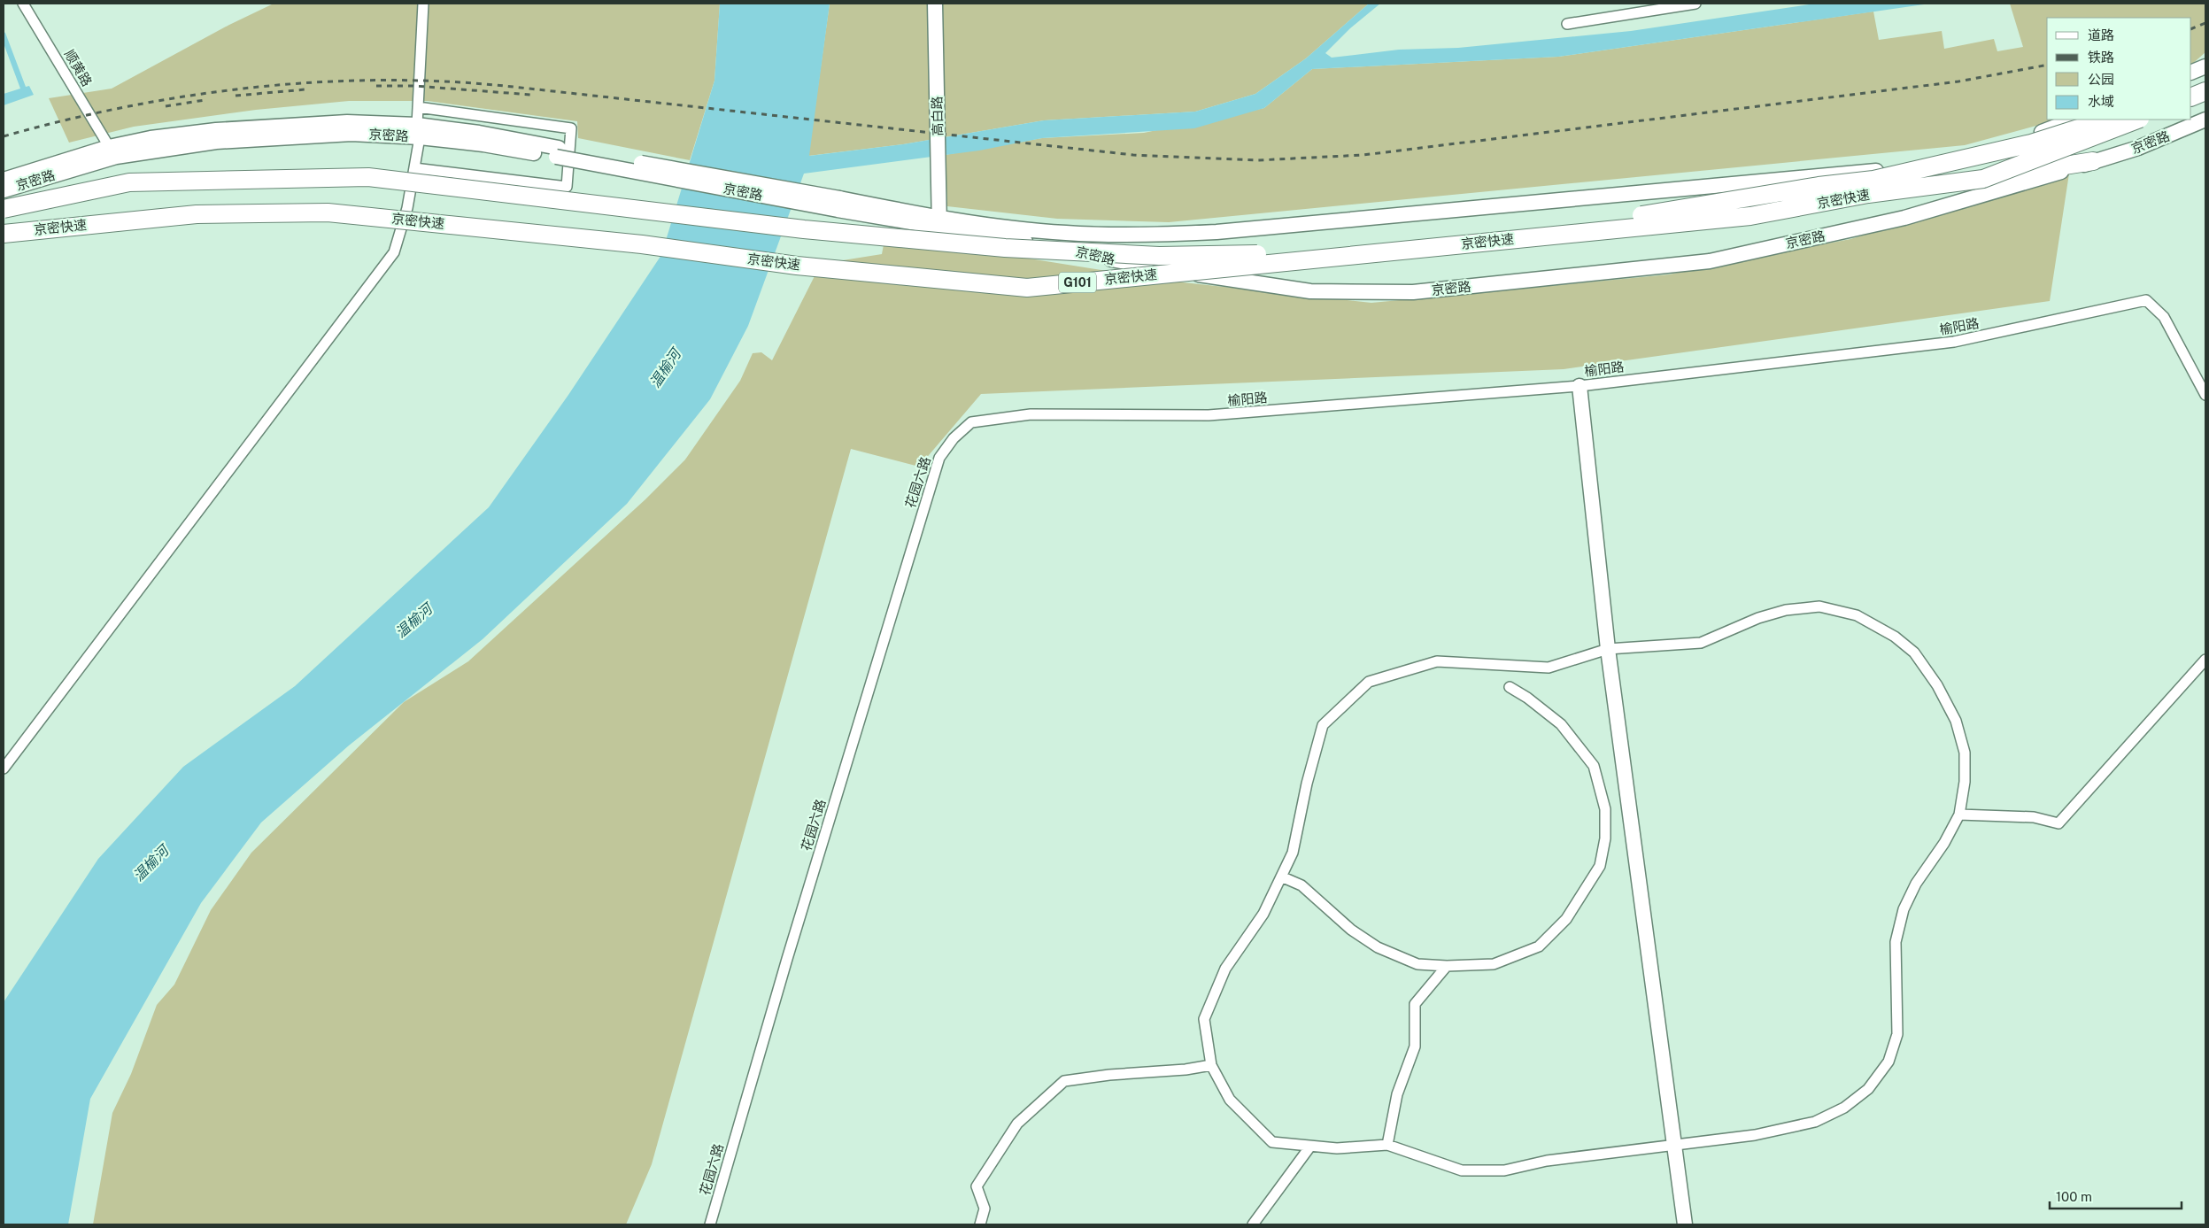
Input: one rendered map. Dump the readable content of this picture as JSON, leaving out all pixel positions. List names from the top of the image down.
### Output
{
  "streets": {
    "highway": ["京密快速", "G101"],
    "main road": ["高白路", "京密路"],
    "street": ["顺黄路", "榆阳路", "花园六路"]
  },
  "crossings": [
    ["顺黄路", "京密路"],
    ["高白路", "京密路"],
    ["京密路", "京密快速"],
    ["榆阳路", "花园六路"]
  ],
  "water": ["温榆河"],
  "legend": [
    "道路",
    "铁路",
    "公园",
    "水域"
  ],
  "scale_bar": "100 m"
}
